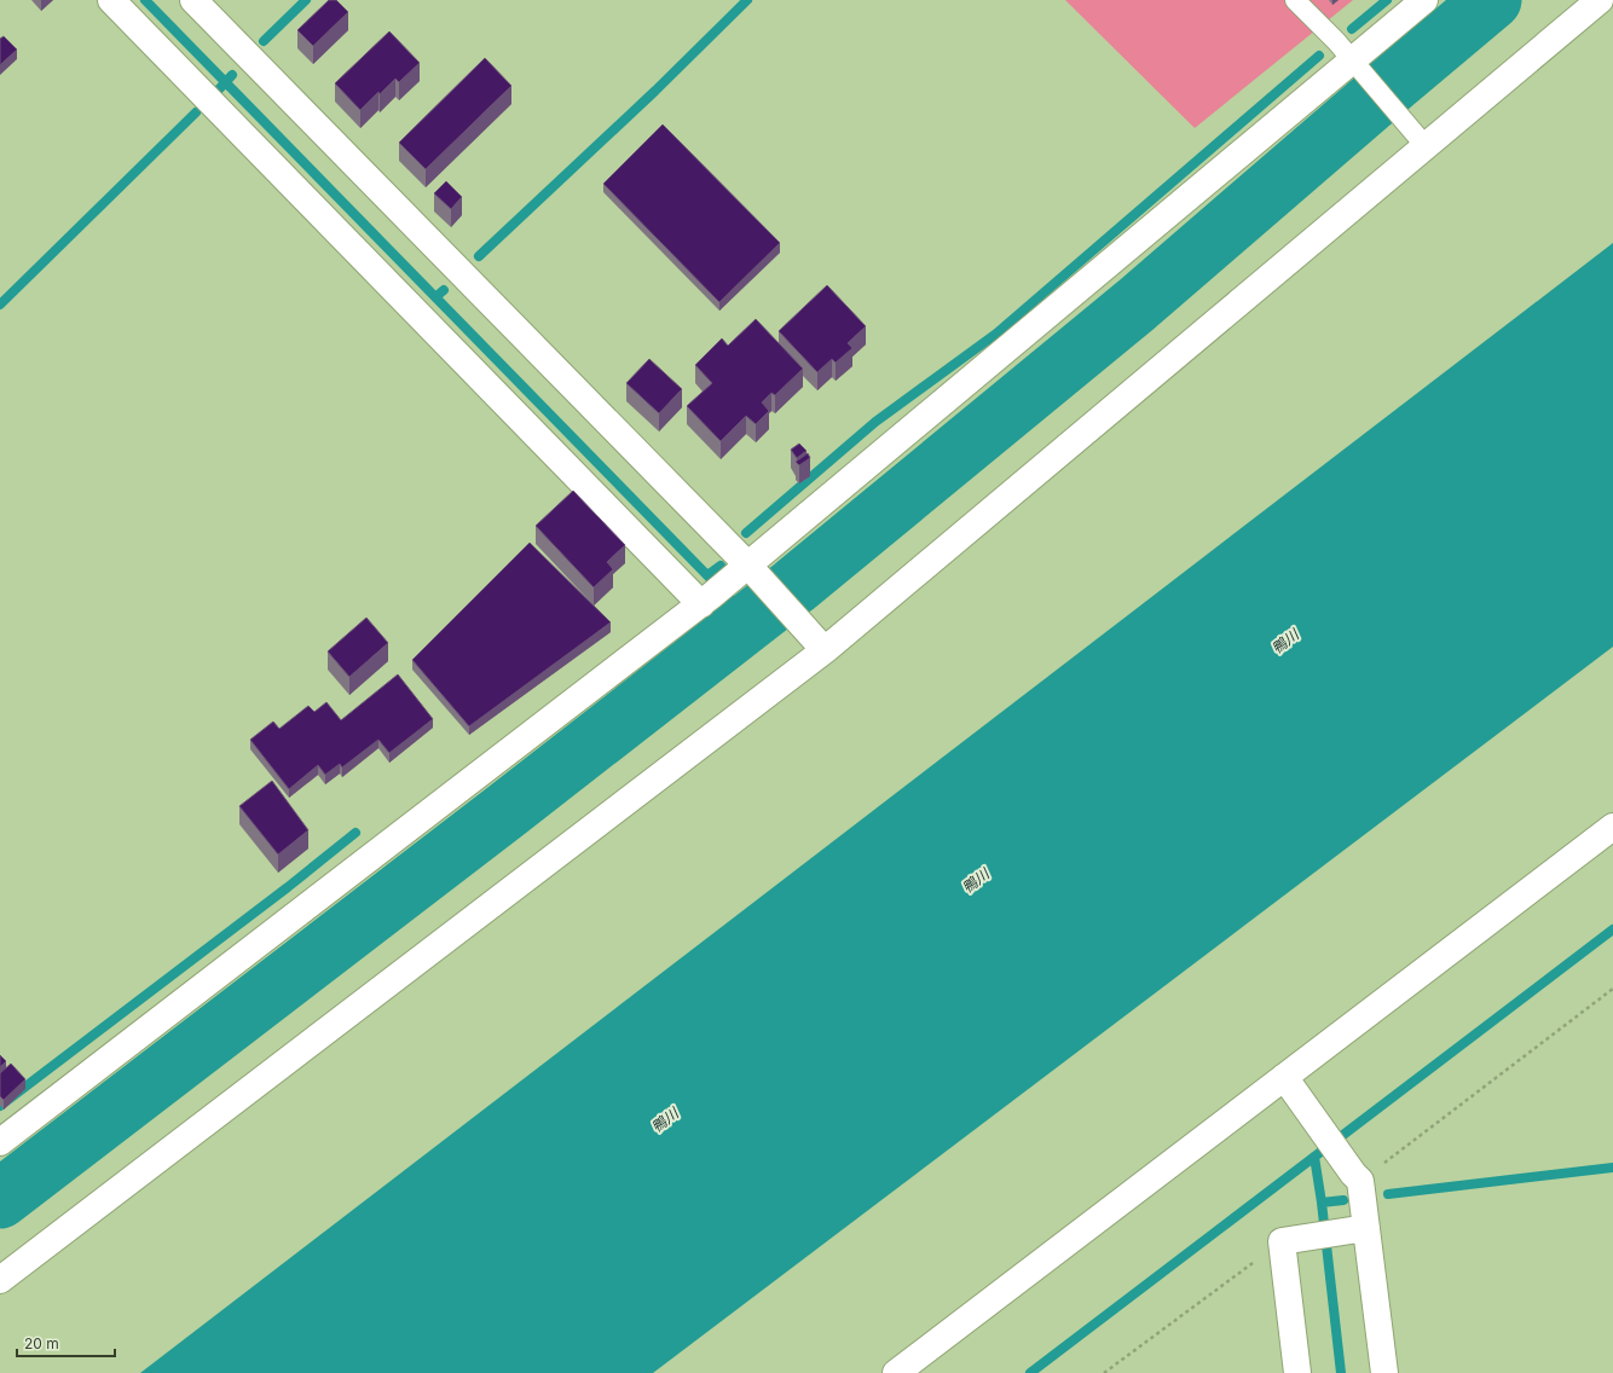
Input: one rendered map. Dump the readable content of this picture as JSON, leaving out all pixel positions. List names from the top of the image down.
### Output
{
  "water": ["鴨川"],
  "scale_bar": "20 m"
}
